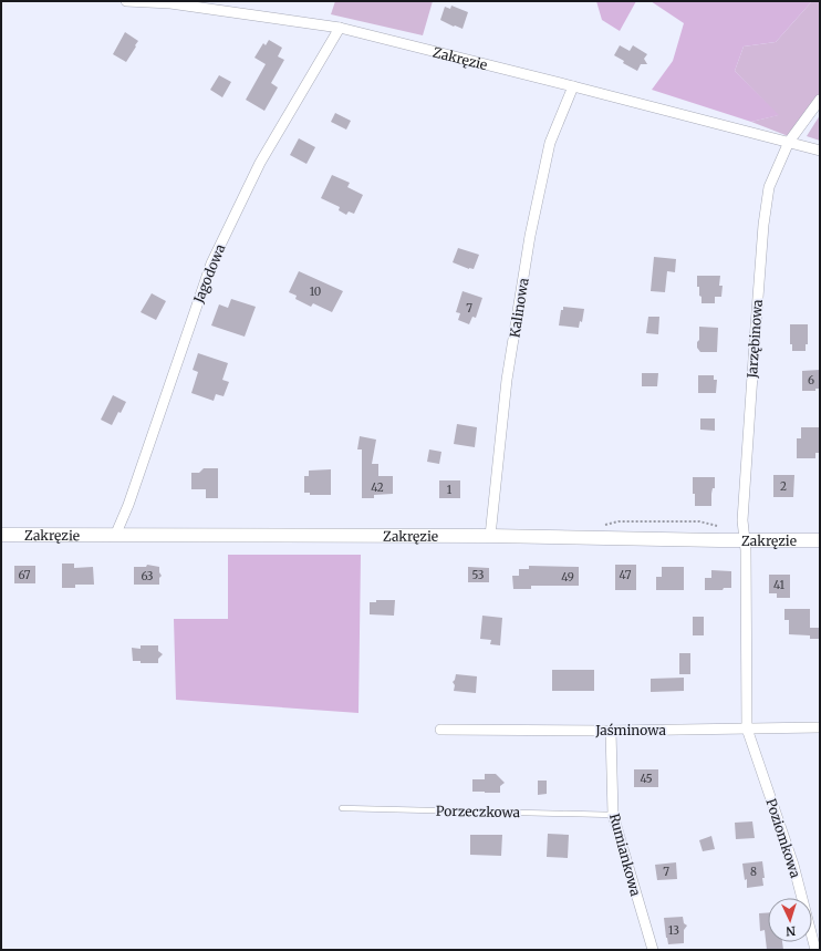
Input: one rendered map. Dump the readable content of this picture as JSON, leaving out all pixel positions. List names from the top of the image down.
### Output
{
  "streets": {
    "street": [
      "Zakręzie",
      "Jagodowa",
      "Kalinowa",
      "Jarzębinowa",
      "Jaśminowa",
      "Poziomkowa",
      "Rumiankowa"
    ],
    "lane": ["Porzeczkowa"]
  },
  "crossings": [
    ["Zakręzie", "Jagodowa"],
    ["Zakręzie", "Kalinowa"],
    ["Zakręzie", "Jarzębinowa"],
    ["Jarzębinowa", "Jaśminowa"],
    ["Jarzębinowa", "Poziomkowa"],
    ["Jaśminowa", "Poziomkowa"],
    ["Jaśminowa", "Rumiankowa"],
    ["Porzeczkowa", "Rumiankowa"]
  ],
  "house_numbers": [
    "10",
    "7",
    "6",
    "2",
    "42",
    "1",
    "67",
    "53",
    "47",
    "63",
    "49",
    "41",
    "45",
    "7",
    "8",
    "13"
  ],
  "north": "bottom"
}
